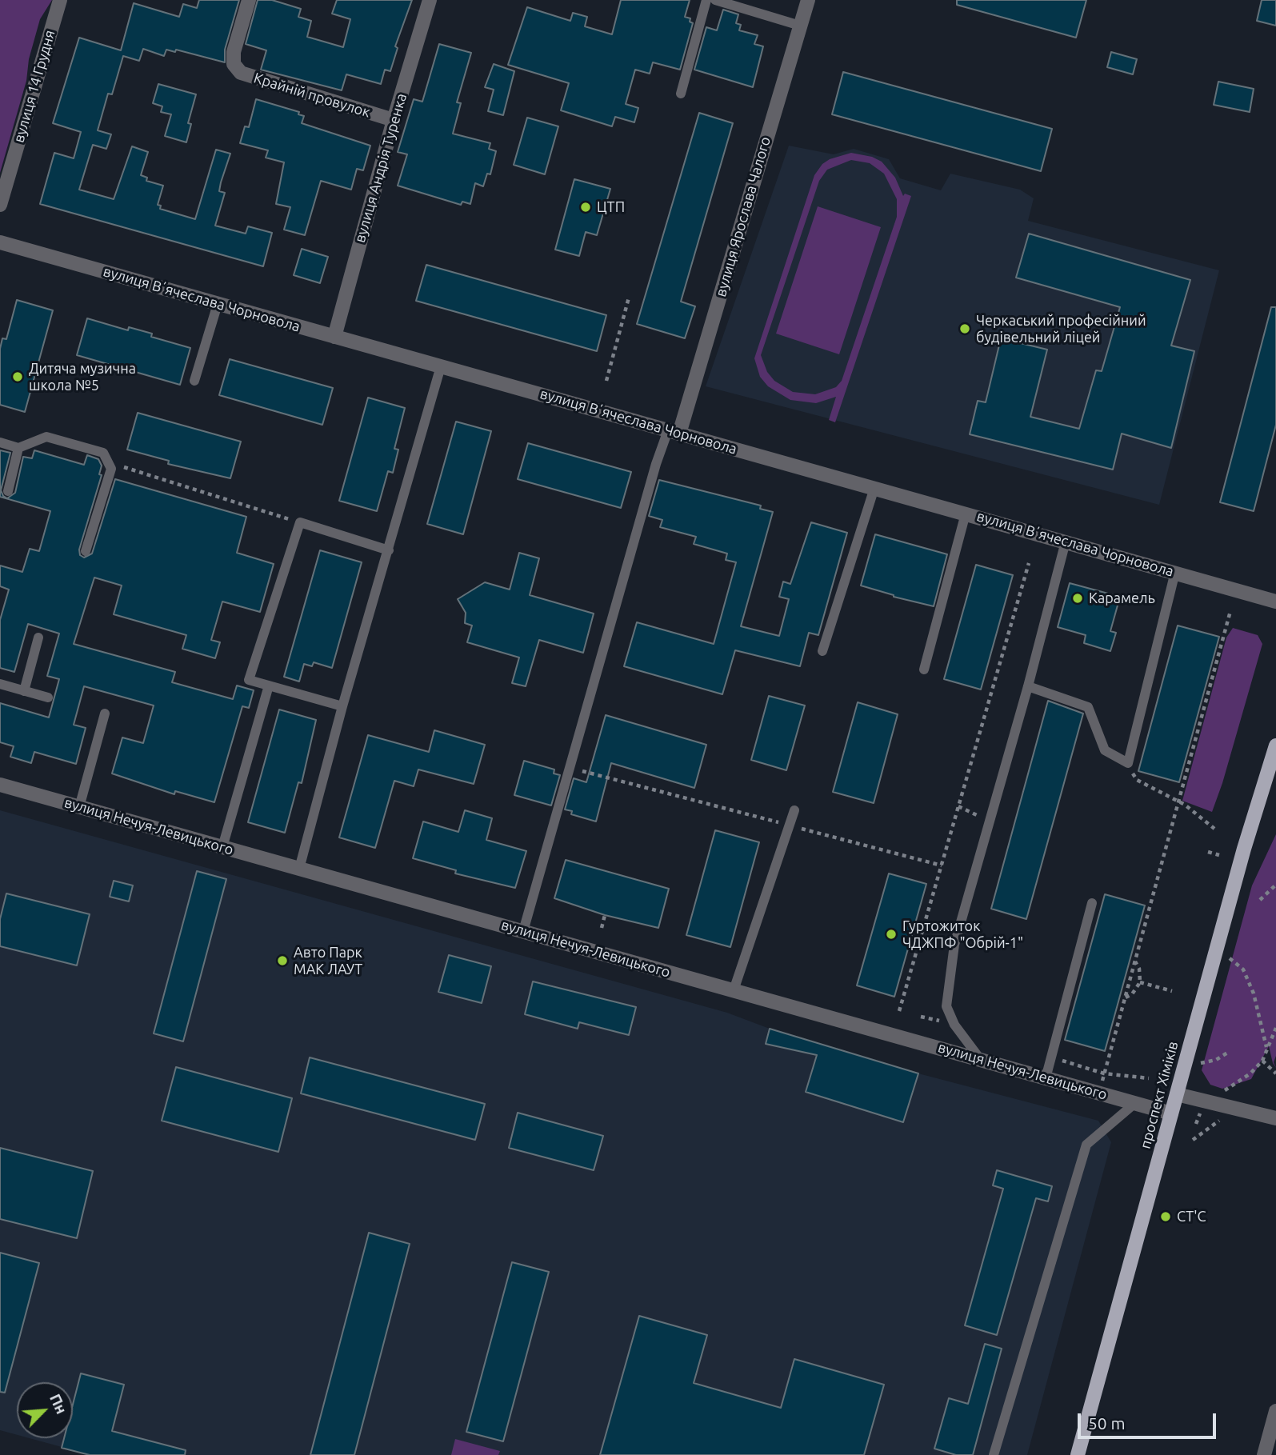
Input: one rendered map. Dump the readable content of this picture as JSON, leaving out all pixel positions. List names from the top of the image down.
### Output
{
  "streets": {
    "main road": ["проспект Хіміків"],
    "street": [
      "вулиця 14 Грудня",
      "Крайній провулок",
      "вулиця Андрія Туренка",
      "вулиця Ярослава Чалого",
      "вулиця Вʼячеслава Чорновола",
      "вулиця Нечуя-Левицького"
    ]
  },
  "crossings": [
    ["Крайній провулок", "вулиця Андрія Туренка"],
    ["вулиця Андрія Туренка", "вулиця Вʼячеслава Чорновола"],
    ["вулиця Ярослава Чалого", "вулиця Вʼячеслава Чорновола"],
    ["вулиця Нечуя-Левицького", "проспект Хіміків"]
  ],
  "places": [
    "ЦТП",
    "Черкаський професійний будівельний ліцей",
    "Дитяча музична школа №5",
    "Карамель",
    "Гуртожиток ЧДЖПФ \"Обрій-1\"",
    "Авто Парк МАК ЛАУТ",
    "СТ'С"
  ],
  "scale_bar": "50 m",
  "north": "top right"
}
